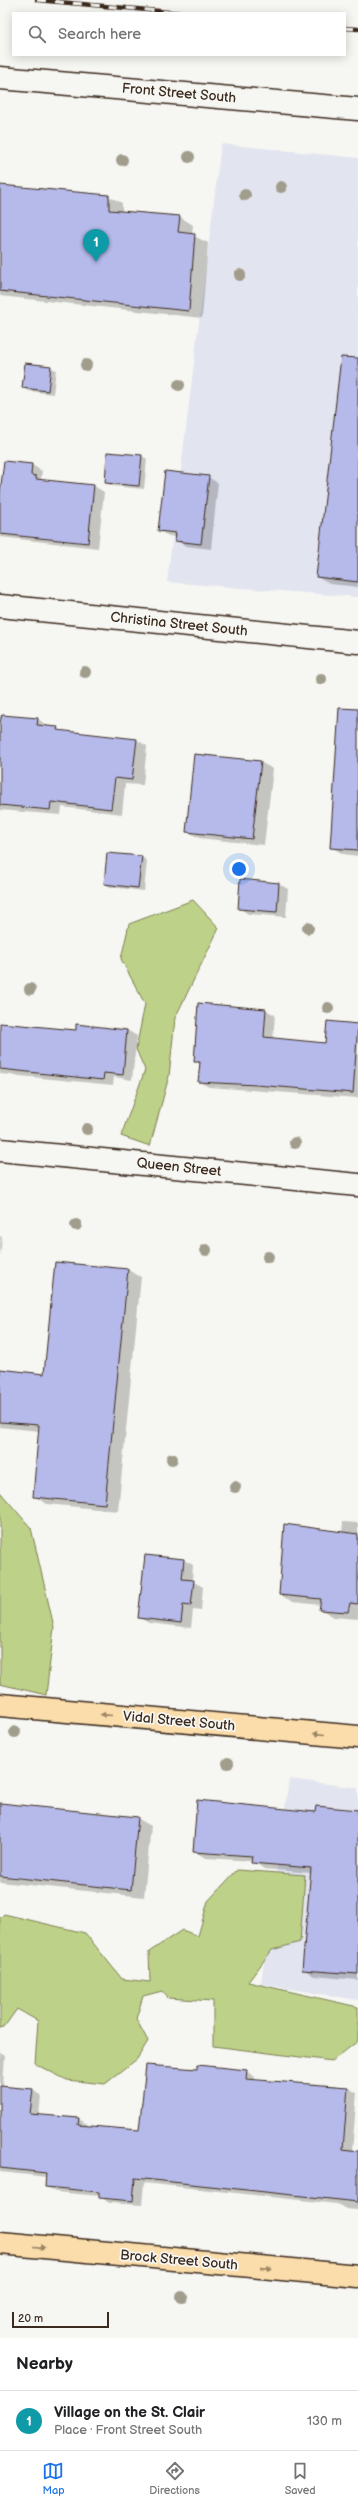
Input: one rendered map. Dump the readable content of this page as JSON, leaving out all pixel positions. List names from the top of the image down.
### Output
{
  "streets": {
    "main road": ["Vidal Street South", "Brock Street South"],
    "street": ["Front Street South", "Christina Street South", "Queen Street"]
  },
  "one_way": ["Vidal Street South", "Brock Street South"],
  "scale_bar": "20 m",
  "page": {
    "search": "Search here",
    "pins": "1",
    "scale": "20 m",
    "heading": "Nearby",
    "list": [
      {
        "mark": "1",
        "name": "Village on the St. Clair",
        "note": "Place · Front Street South",
        "value": "130 m"
      }
    ],
    "nav": ["Map", "Directions", "Saved"]
  }
}
